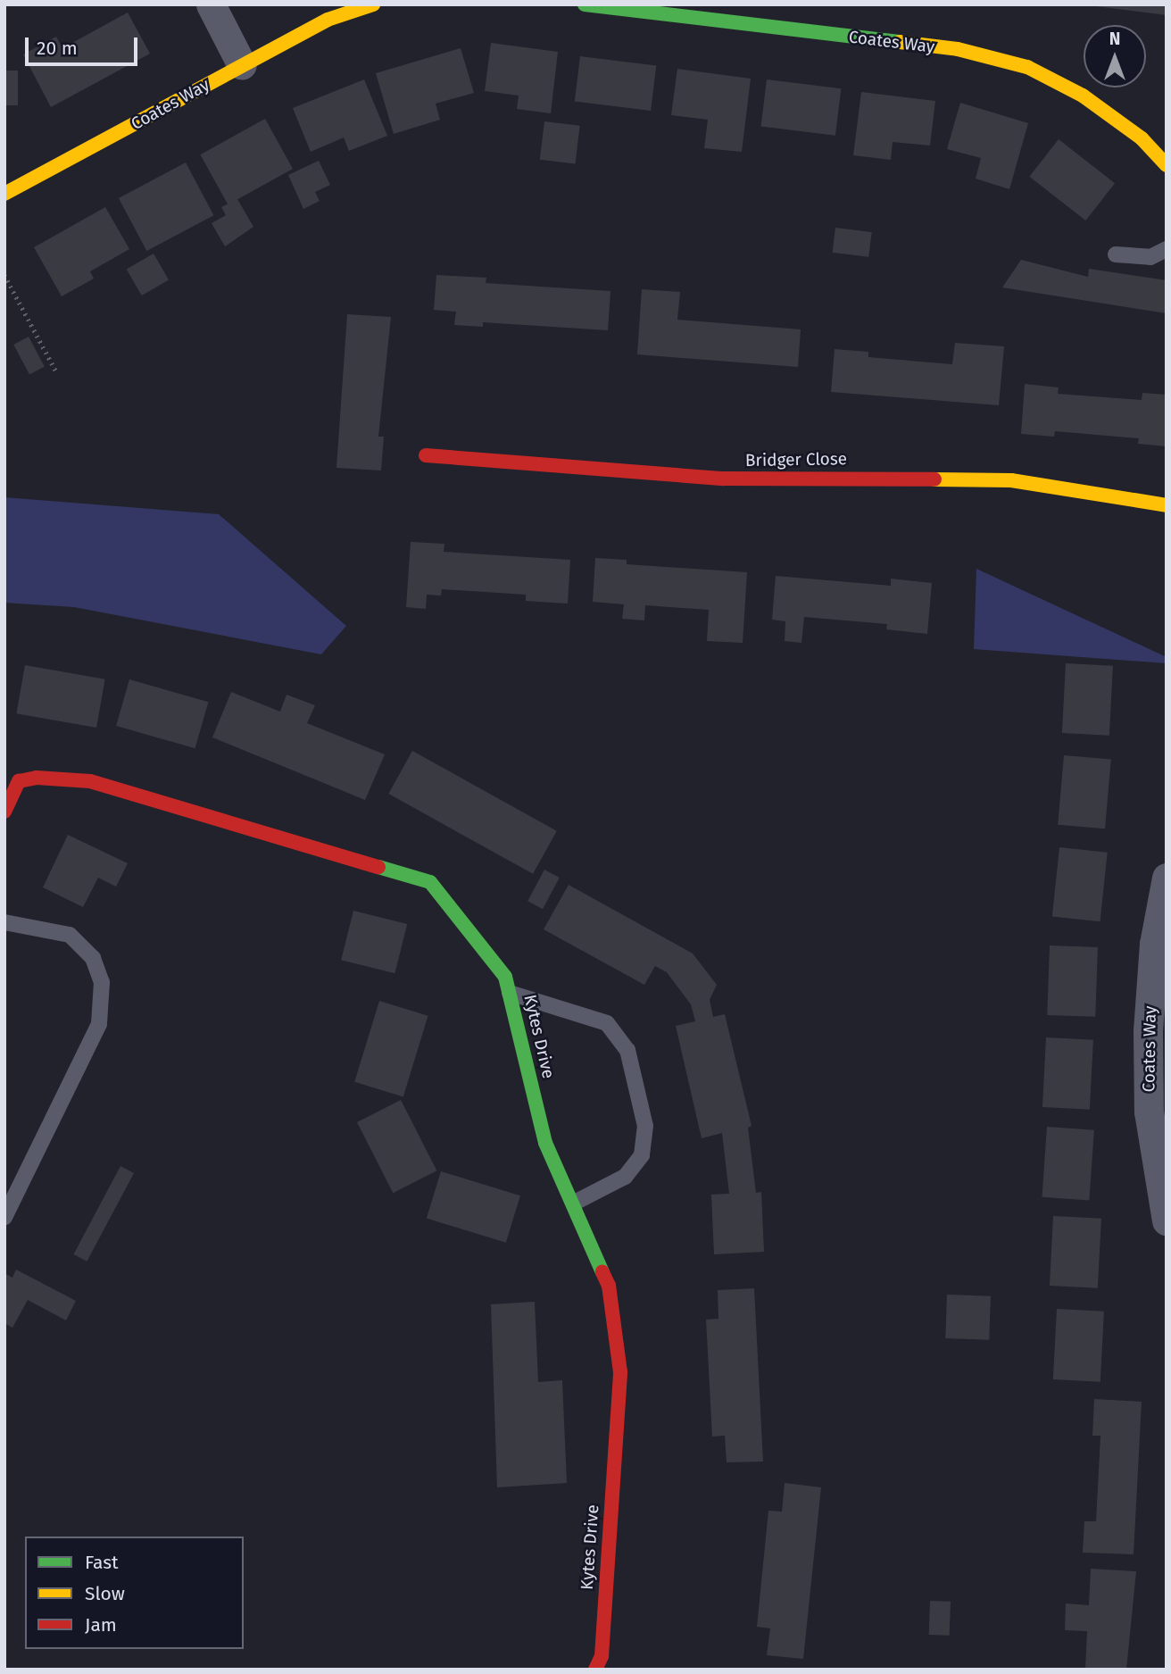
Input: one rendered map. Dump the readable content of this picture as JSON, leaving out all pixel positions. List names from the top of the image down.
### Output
{
  "streets": {
    "street": ["Coates Way", "Bridger Close", "Kytes Drive"]
  },
  "legend": ["Fast", "Slow", "Jam"],
  "scale_bar": "20 m",
  "north": "top"
}
